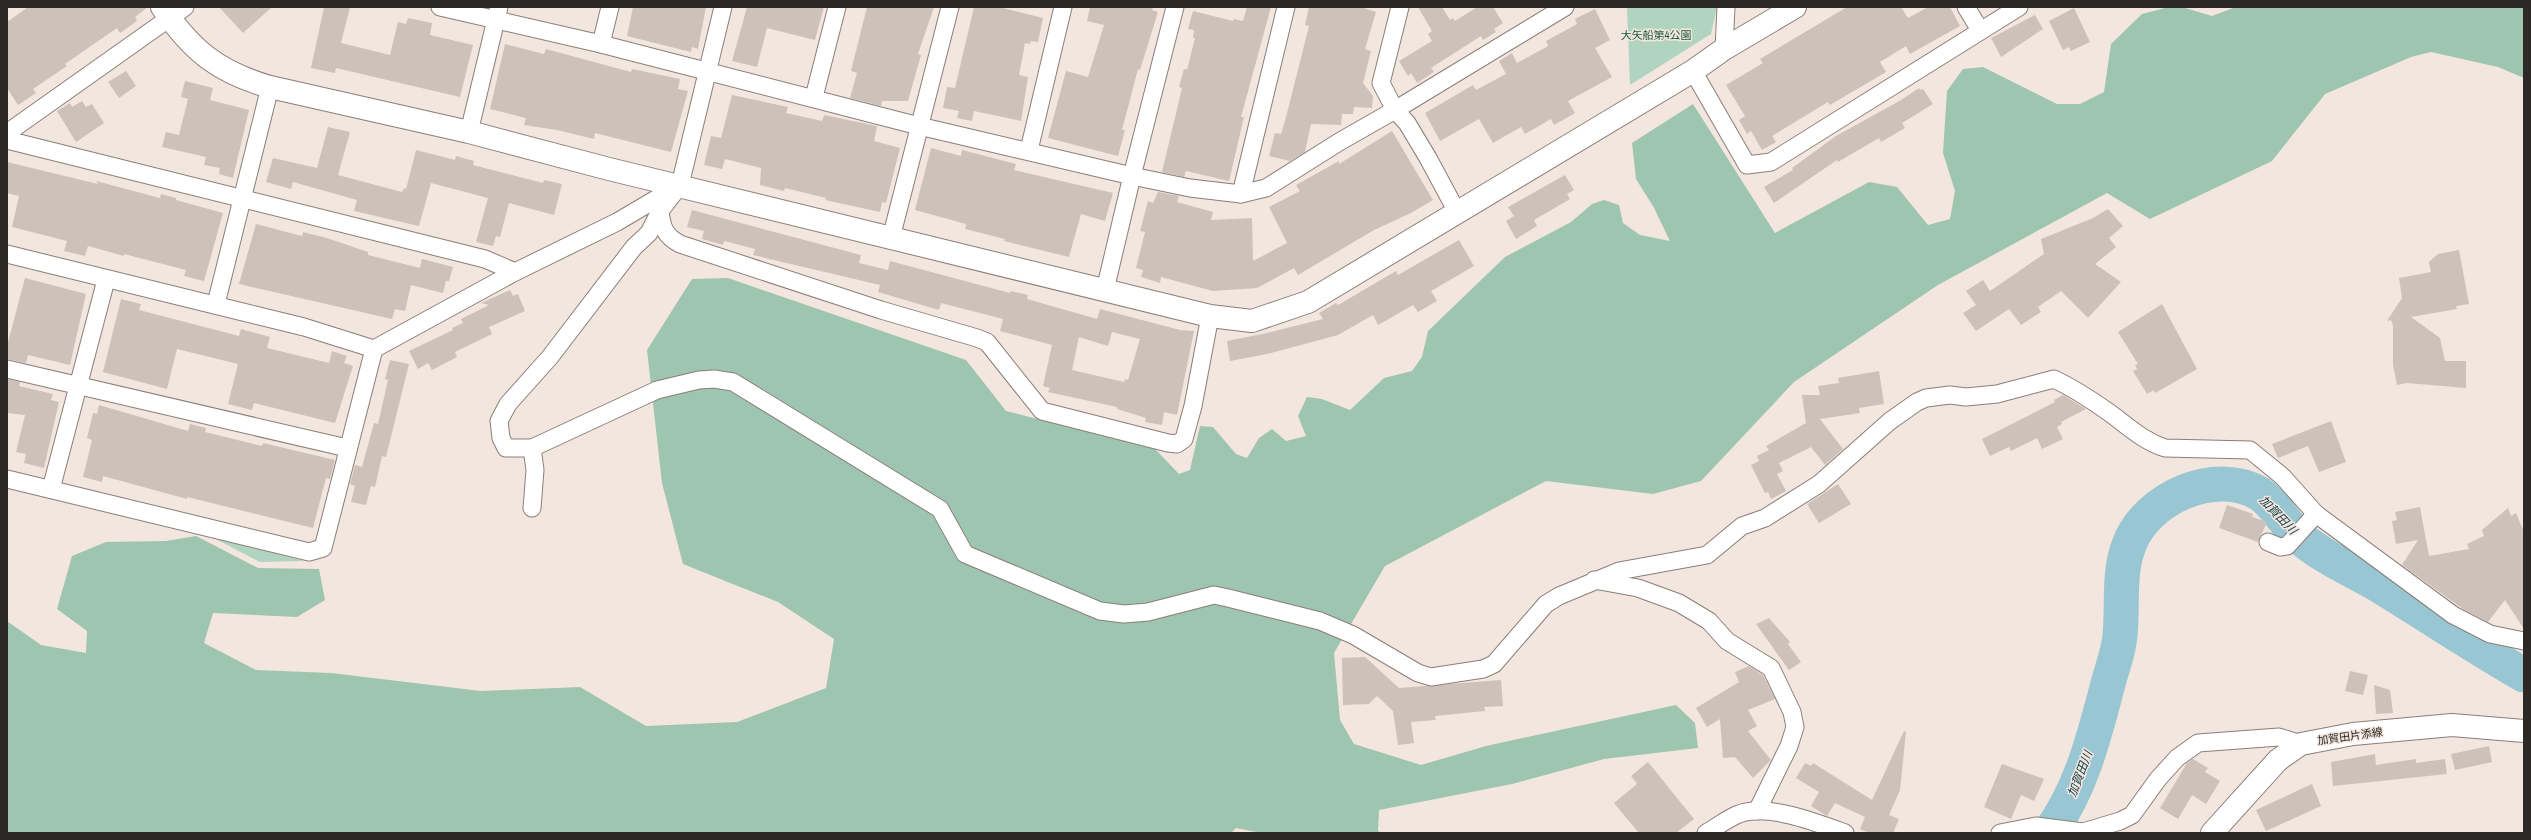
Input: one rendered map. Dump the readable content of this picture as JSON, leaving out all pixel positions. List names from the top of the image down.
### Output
{
  "streets": {
    "street": ["加賀田片添線"]
  },
  "water": ["加賀田川"],
  "parks": ["大矢船第4公園"]
}
